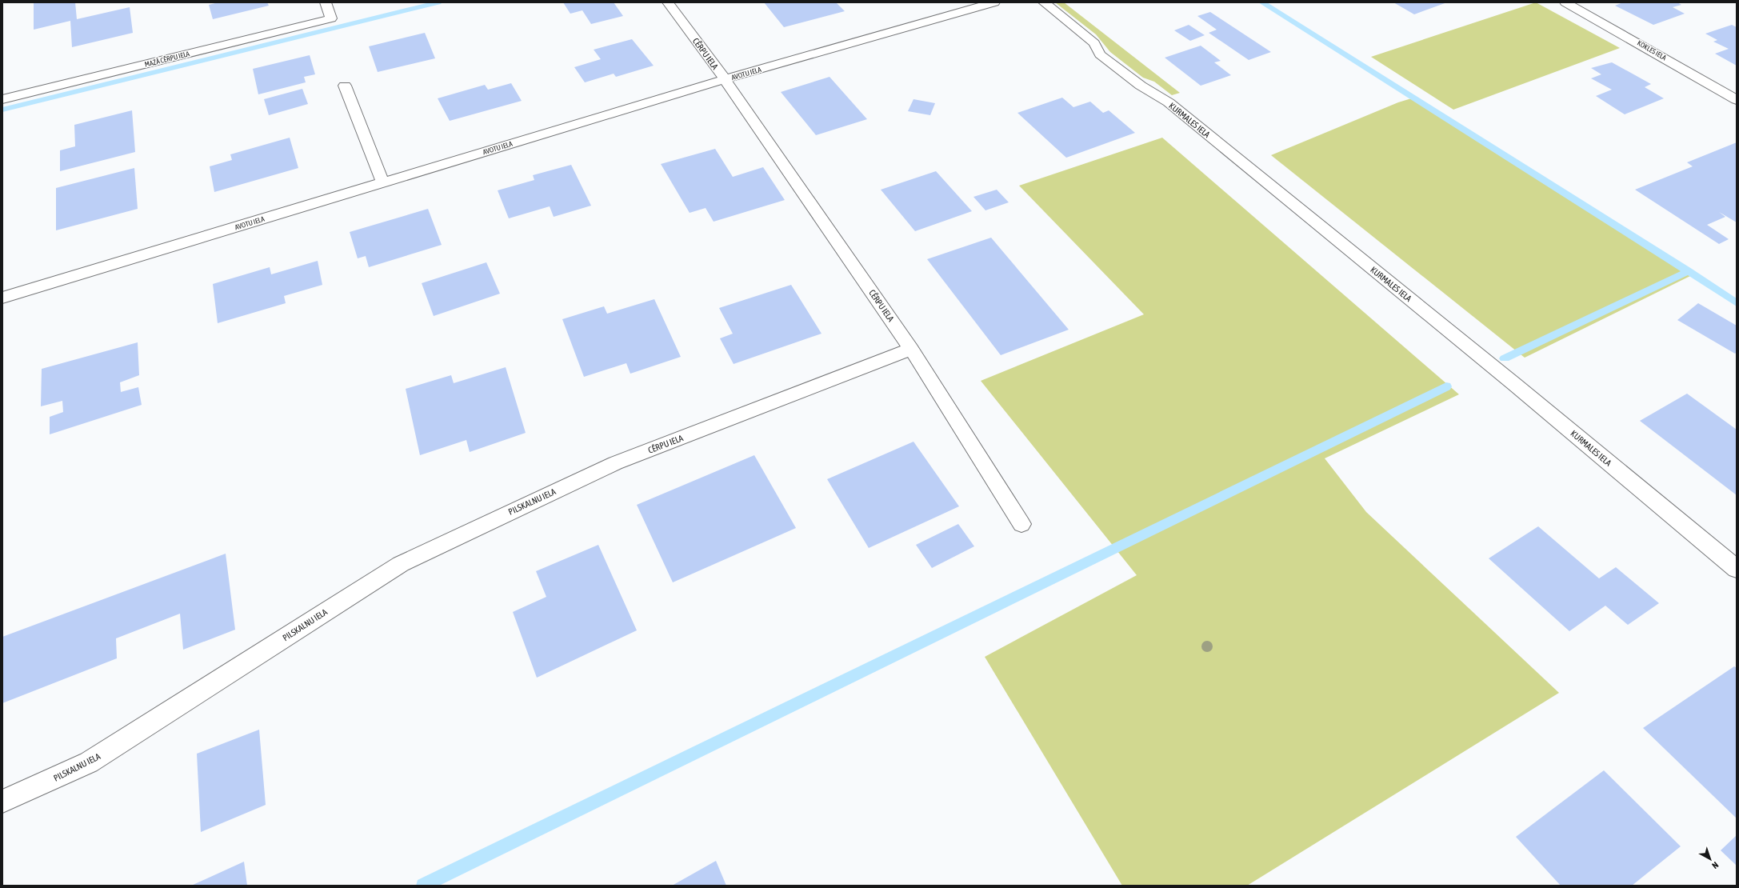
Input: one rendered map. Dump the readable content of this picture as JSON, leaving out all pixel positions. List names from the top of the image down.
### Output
{
  "streets": {
    "street": [
      "KOKLES IELA",
      "CĒRPU IELA",
      "MAZĀ CĒRPU IELA",
      "AVOTU IELA",
      "KURMALES IELA",
      "PILSKALNU IELA"
    ]
  },
  "crossings": [
    ["CĒRPU IELA", "AVOTU IELA"],
    ["CĒRPU IELA", "PILSKALNU IELA"]
  ],
  "north": "bottom right"
}
